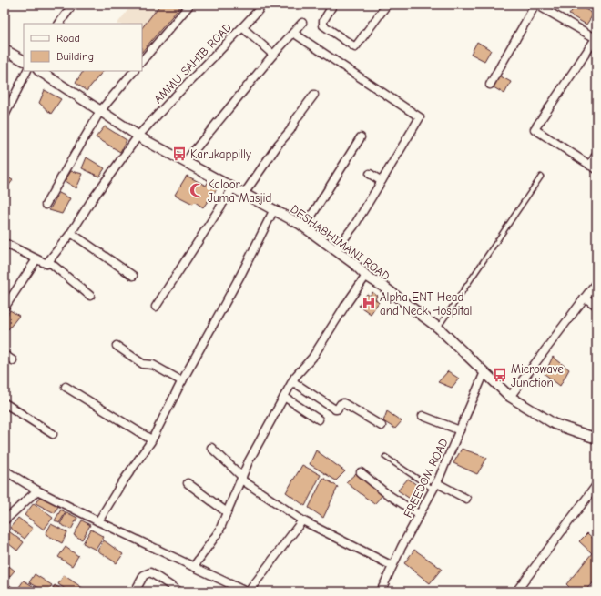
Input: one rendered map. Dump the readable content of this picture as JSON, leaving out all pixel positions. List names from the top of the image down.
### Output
{
  "streets": {
    "street": ["AMMU SAHIB ROAD", "DESHABHIMANI ROAD", "FREEDOM ROAD"]
  },
  "crossings": [
    ["AMMU SAHIB ROAD", "DESHABHIMANI ROAD"],
    ["DESHABHIMANI ROAD", "FREEDOM ROAD"]
  ],
  "places": {
    "bus stop": ["Karukappilly", "Microwave Junction"],
    "mosque": ["Kaloor Juma Masjid"],
    "hospital": ["Alpha ENT Head and Neck Hospital"]
  },
  "legend": ["Road", "Building"]
}
